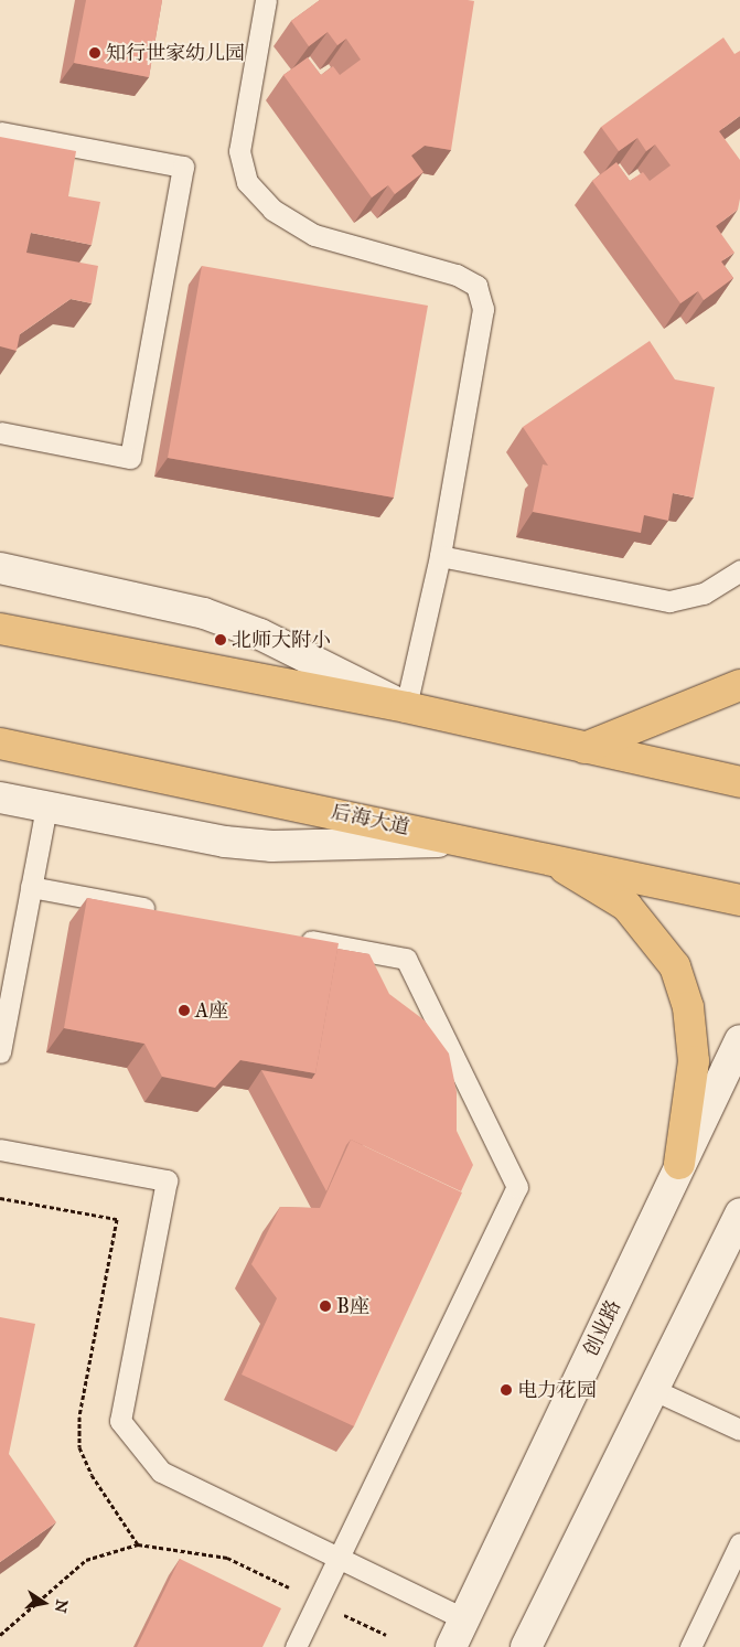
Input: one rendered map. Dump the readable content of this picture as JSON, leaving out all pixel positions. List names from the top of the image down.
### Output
{
  "streets": {
    "main road": ["后海大道", "创业路"]
  },
  "places": [
    "知行世家幼儿园",
    "北师大附小",
    "A座",
    "B座",
    "电力花园"
  ],
  "north": "right"
}
